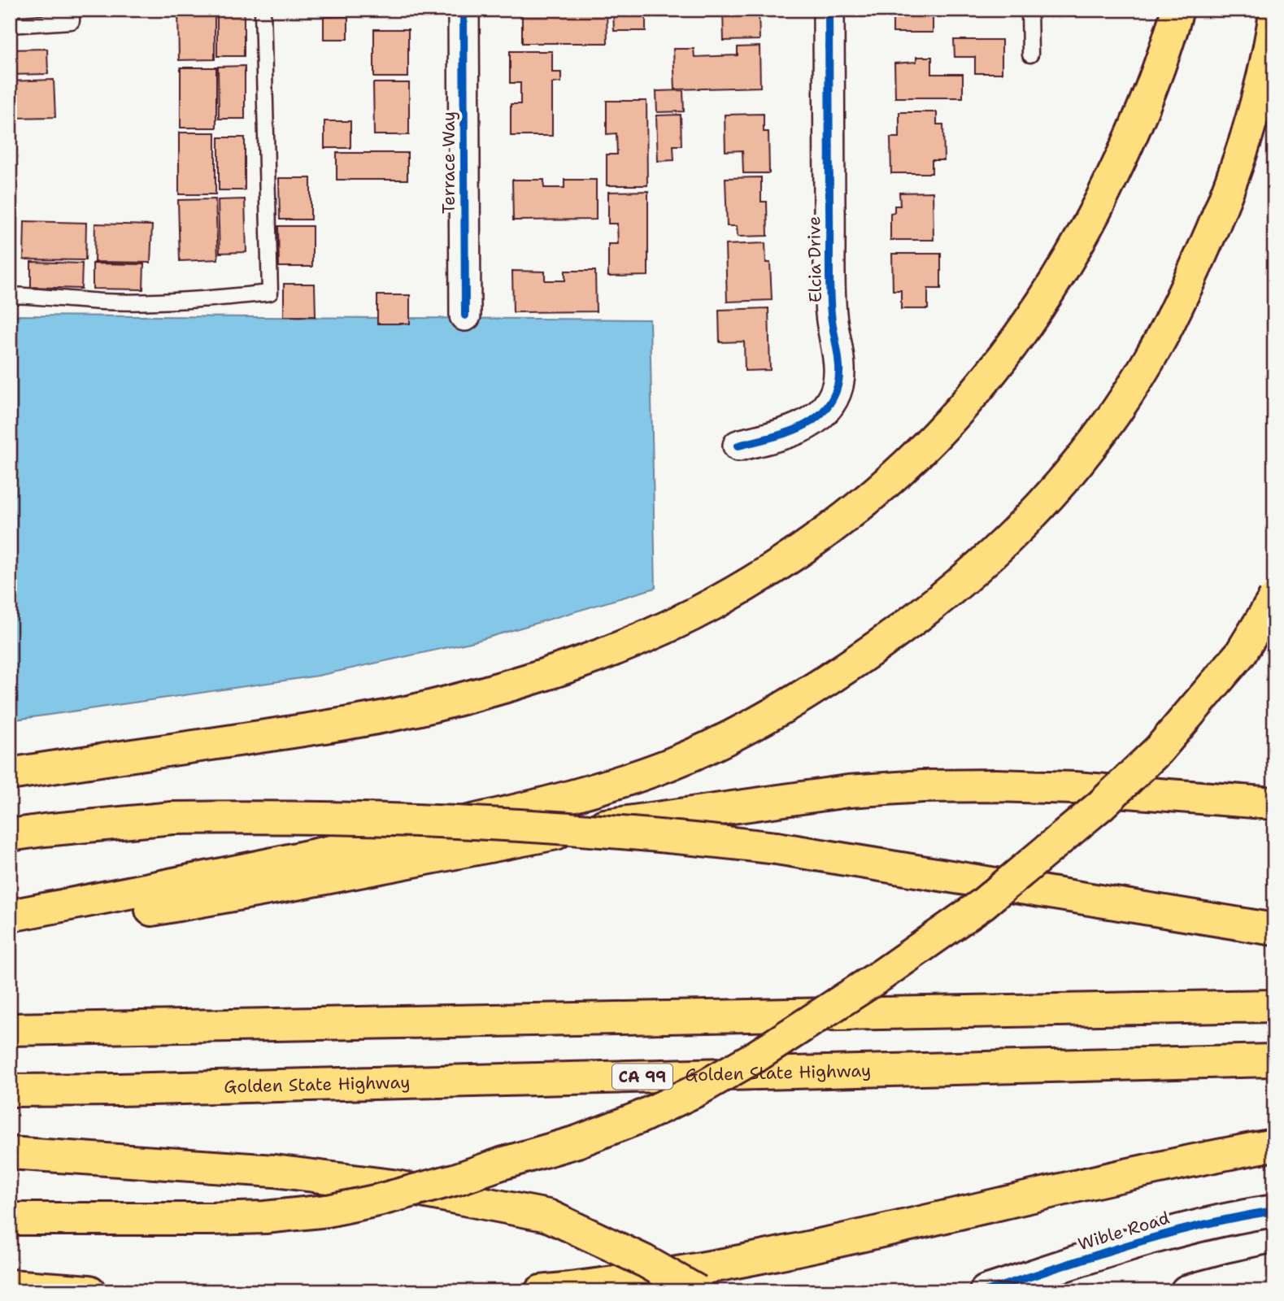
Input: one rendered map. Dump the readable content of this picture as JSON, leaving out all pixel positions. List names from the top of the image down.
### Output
{
  "streets": {
    "highway": ["Golden State Highway", "CA 99"],
    "street": ["Terrace Way", "Elcia Drive", "Wible Road"]
  }
}
